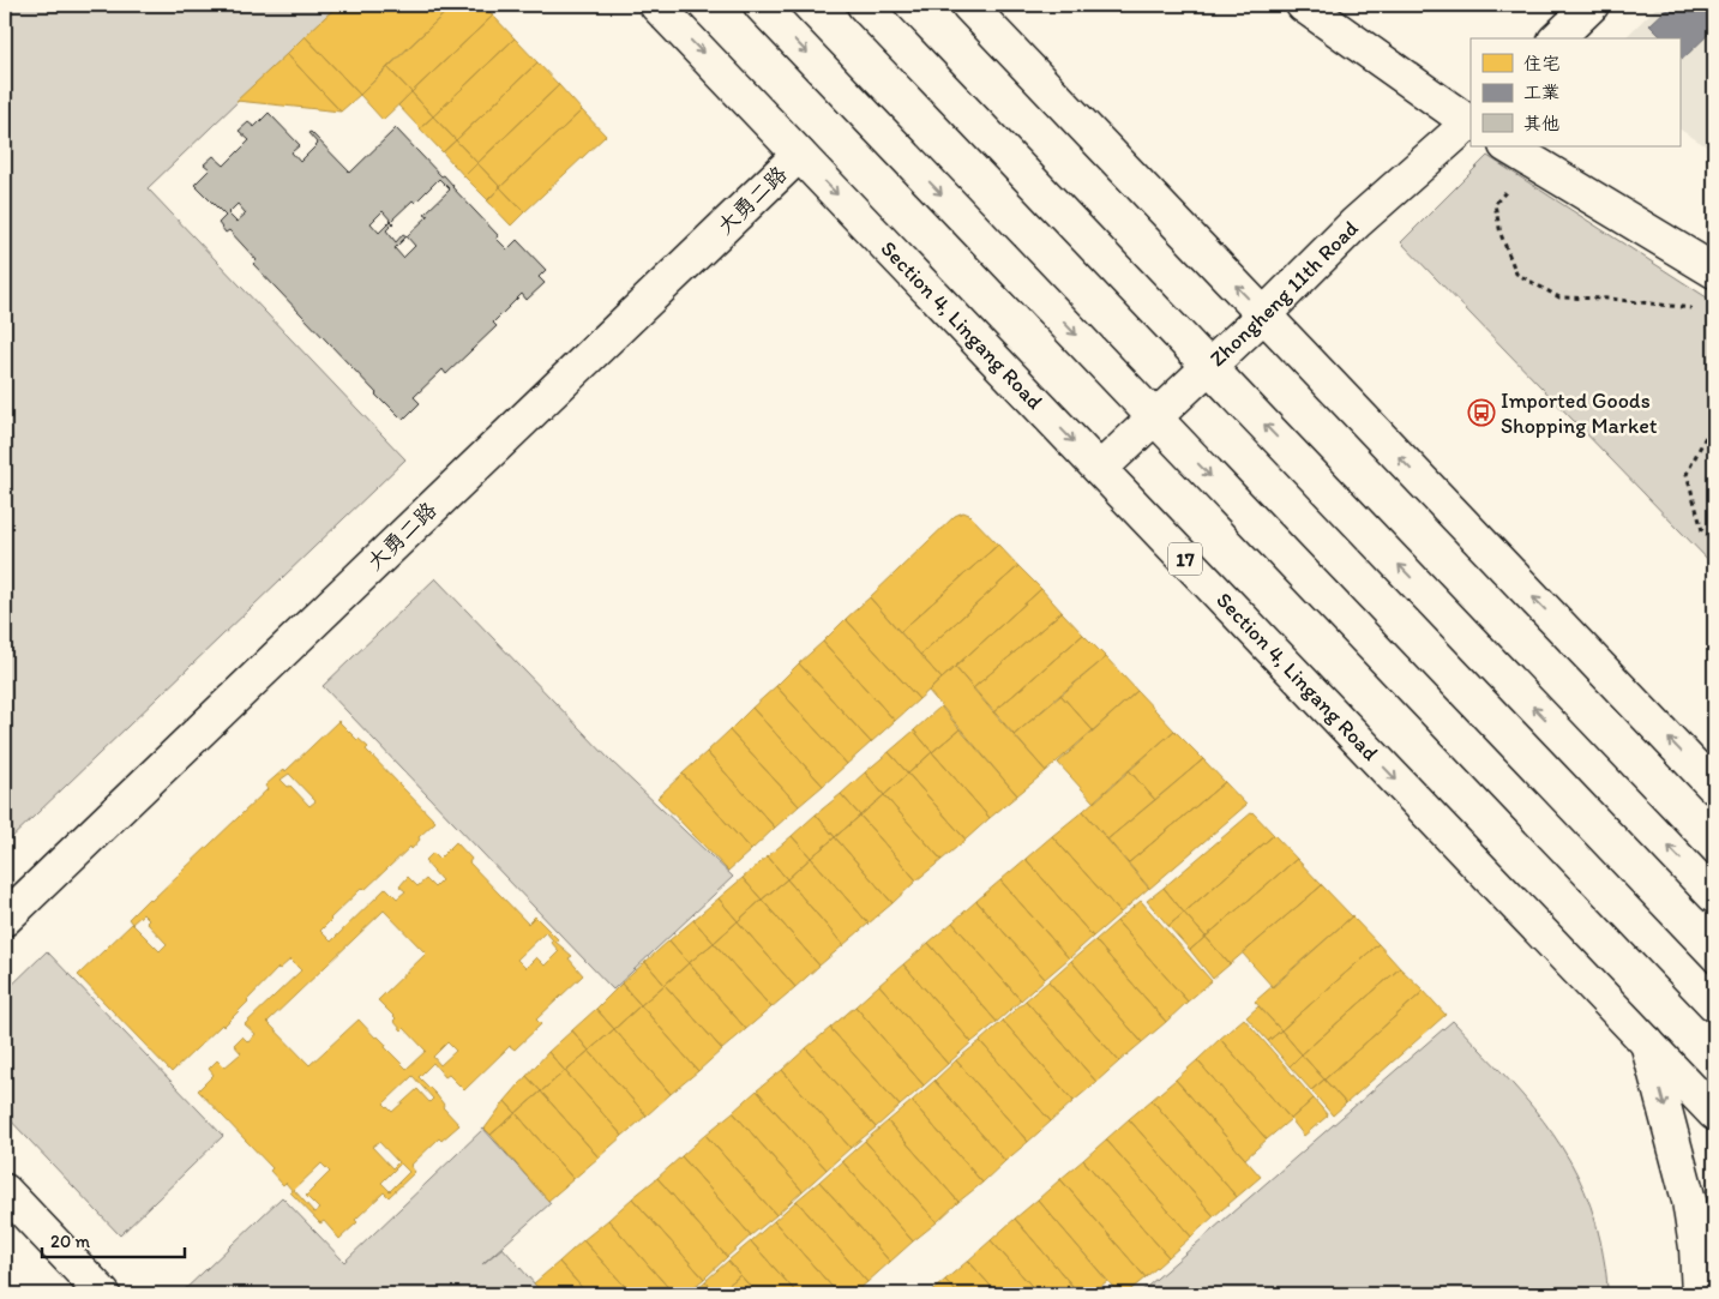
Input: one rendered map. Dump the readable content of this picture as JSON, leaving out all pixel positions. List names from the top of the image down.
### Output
{
  "streets": {
    "main road": [
      "大勇二路",
      "Zhongheng 11th Road",
      "Section 4, Lingang Road",
      "17"
    ]
  },
  "crossings": [
    ["大勇二路", "Section 4, Lingang Road"],
    ["Zhongheng 11th Road", "Section 4, Lingang Road"]
  ],
  "places": {
    "bus stop": ["Imported Goods Shopping Market"]
  },
  "legend": ["住宅", "工業", "其他"],
  "scale_bar": "20 m"
}
